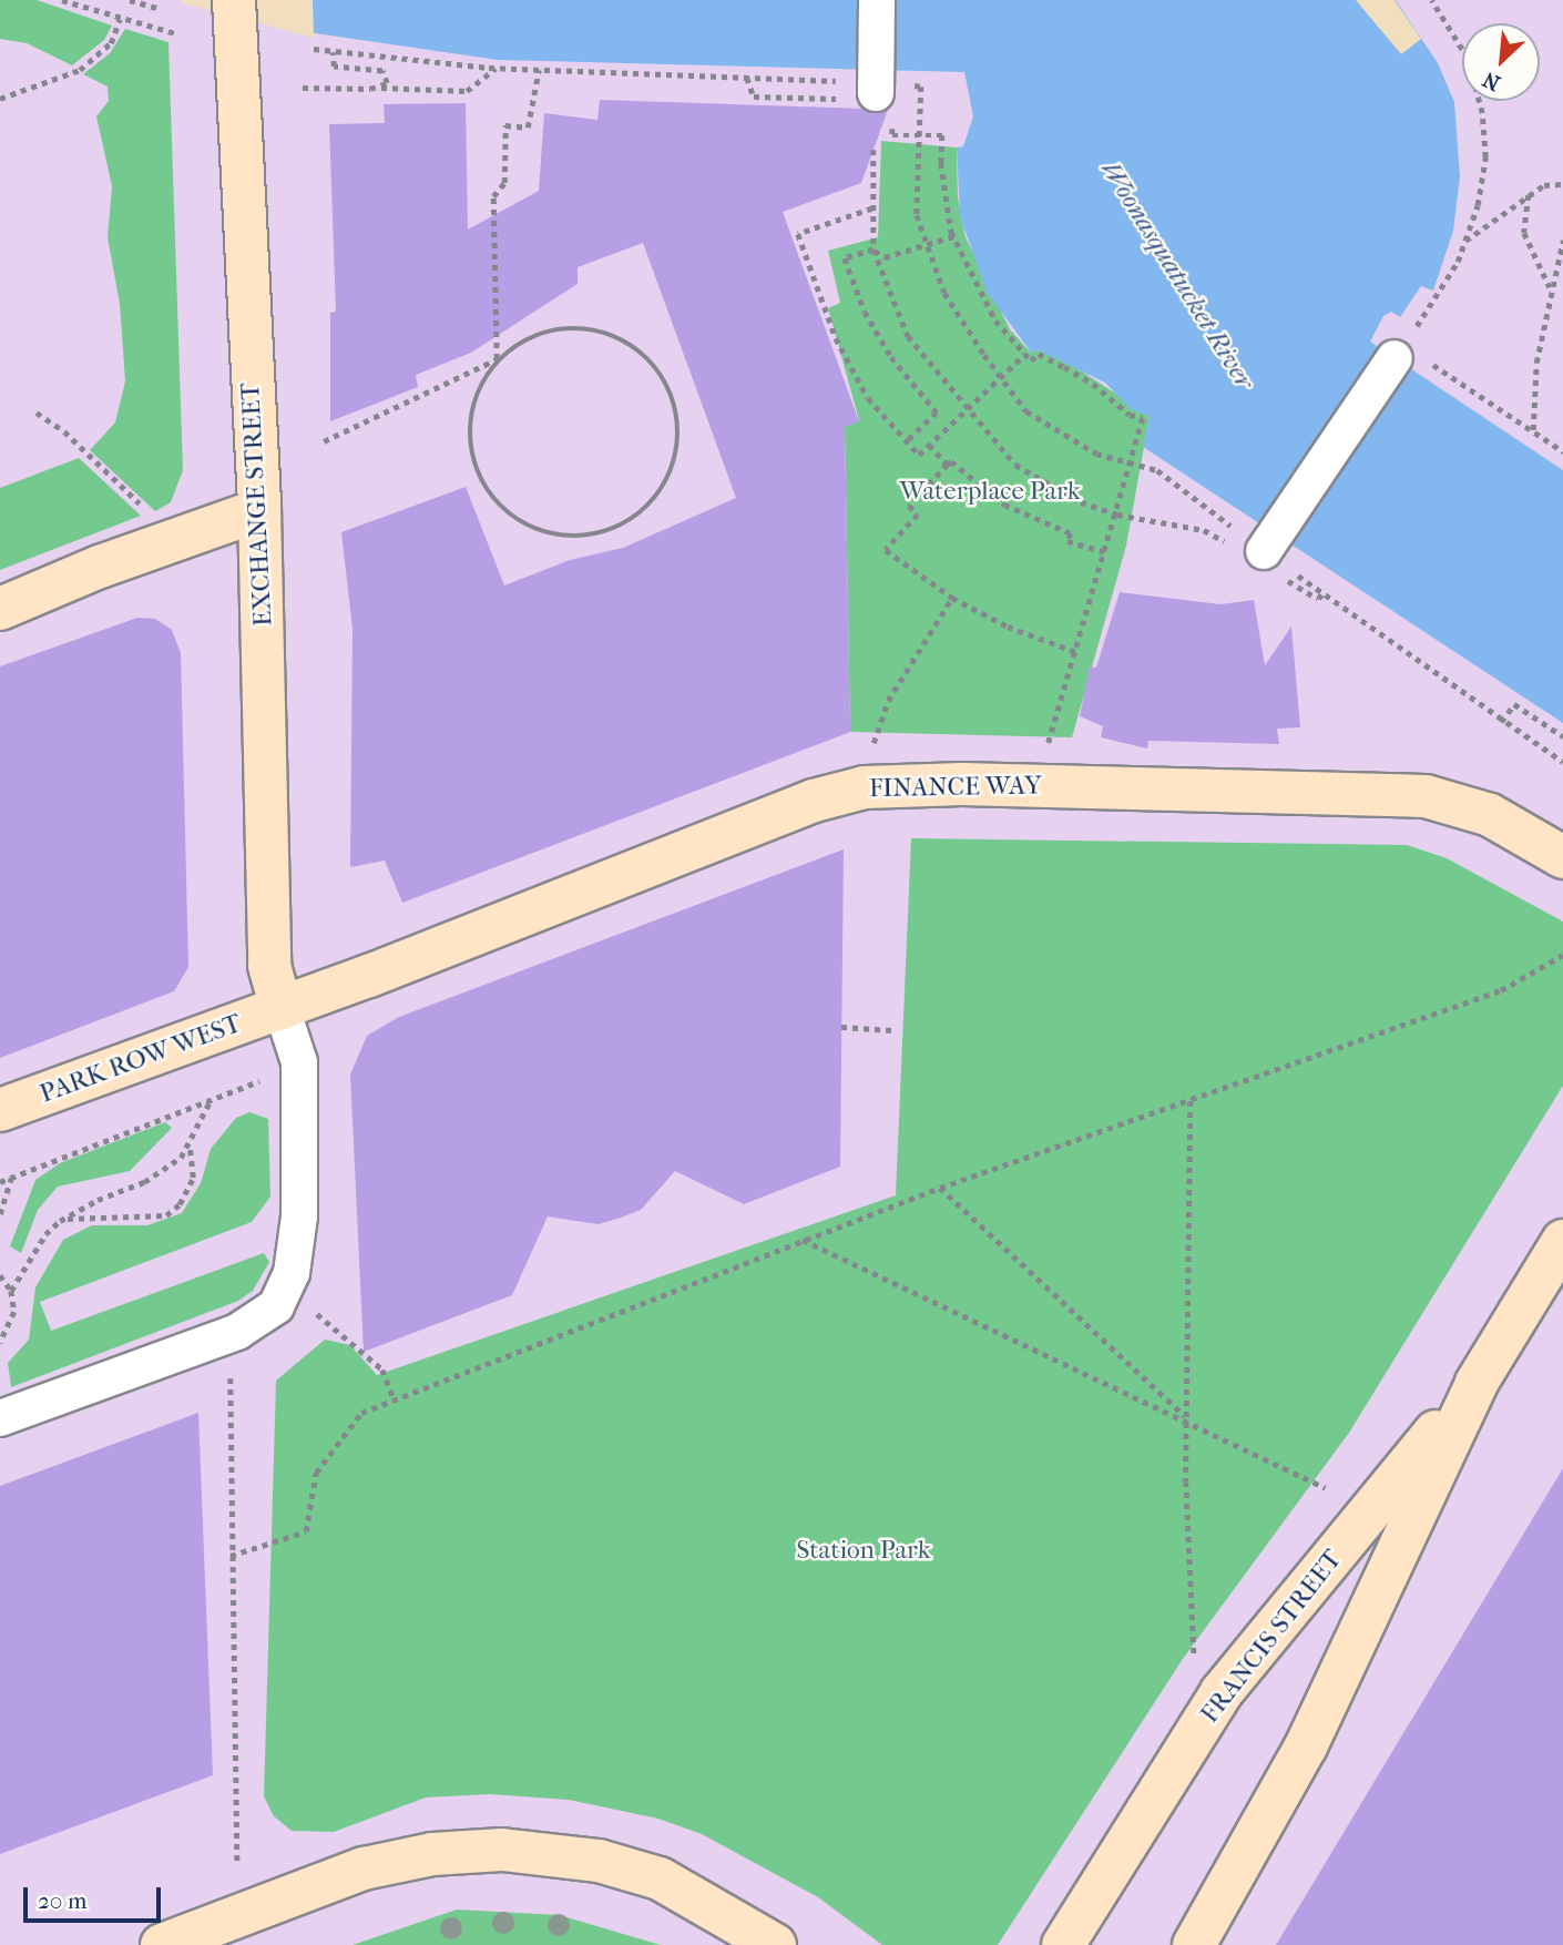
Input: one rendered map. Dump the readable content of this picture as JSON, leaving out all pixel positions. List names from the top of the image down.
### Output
{
  "streets": {
    "street": [
      "EXCHANGE STREET",
      "FINANCE WAY",
      "PARK ROW WEST",
      "FRANCIS STREET"
    ]
  },
  "crossings": [
    ["EXCHANGE STREET", "FINANCE WAY"],
    ["EXCHANGE STREET", "PARK ROW WEST"],
    ["FINANCE WAY", "PARK ROW WEST"]
  ],
  "water": ["Woonasquatucket River"],
  "parks": ["Waterplace Park", "Station Park"],
  "scale_bar": "20 m",
  "north": "bottom left"
}
